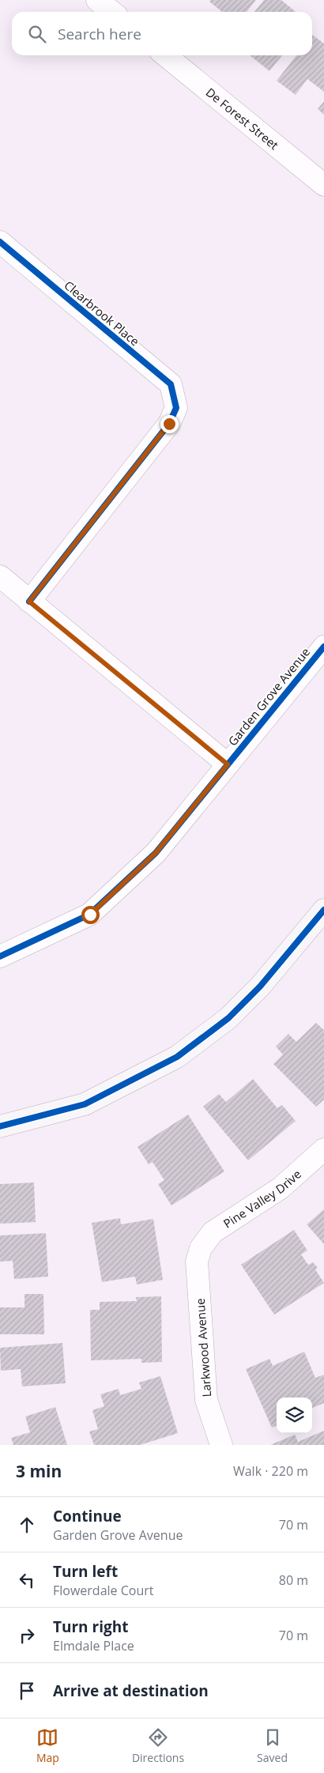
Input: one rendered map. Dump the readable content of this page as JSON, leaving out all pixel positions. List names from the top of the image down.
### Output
{
  "streets": {
    "street": [
      "De Forest Street",
      "Clearbrook Place",
      "Garden Grove Avenue",
      "Pine Valley Drive",
      "Larkwood Avenue"
    ]
  },
  "crossings": [
    ["Pine Valley Drive", "Larkwood Avenue"]
  ],
  "page": {
    "search": "Search here",
    "heading": ["3 min", "Walk · 220 m"],
    "list": [
      ["Continue", "Garden Grove Avenue", "70 m"],
      ["Turn left", "Flowerdale Court", "80 m"],
      ["Turn right", "Elmdale Place", "70 m"],
      "Arrive at destination"
    ],
    "nav": ["Map", "Directions", "Saved"]
  }
}
